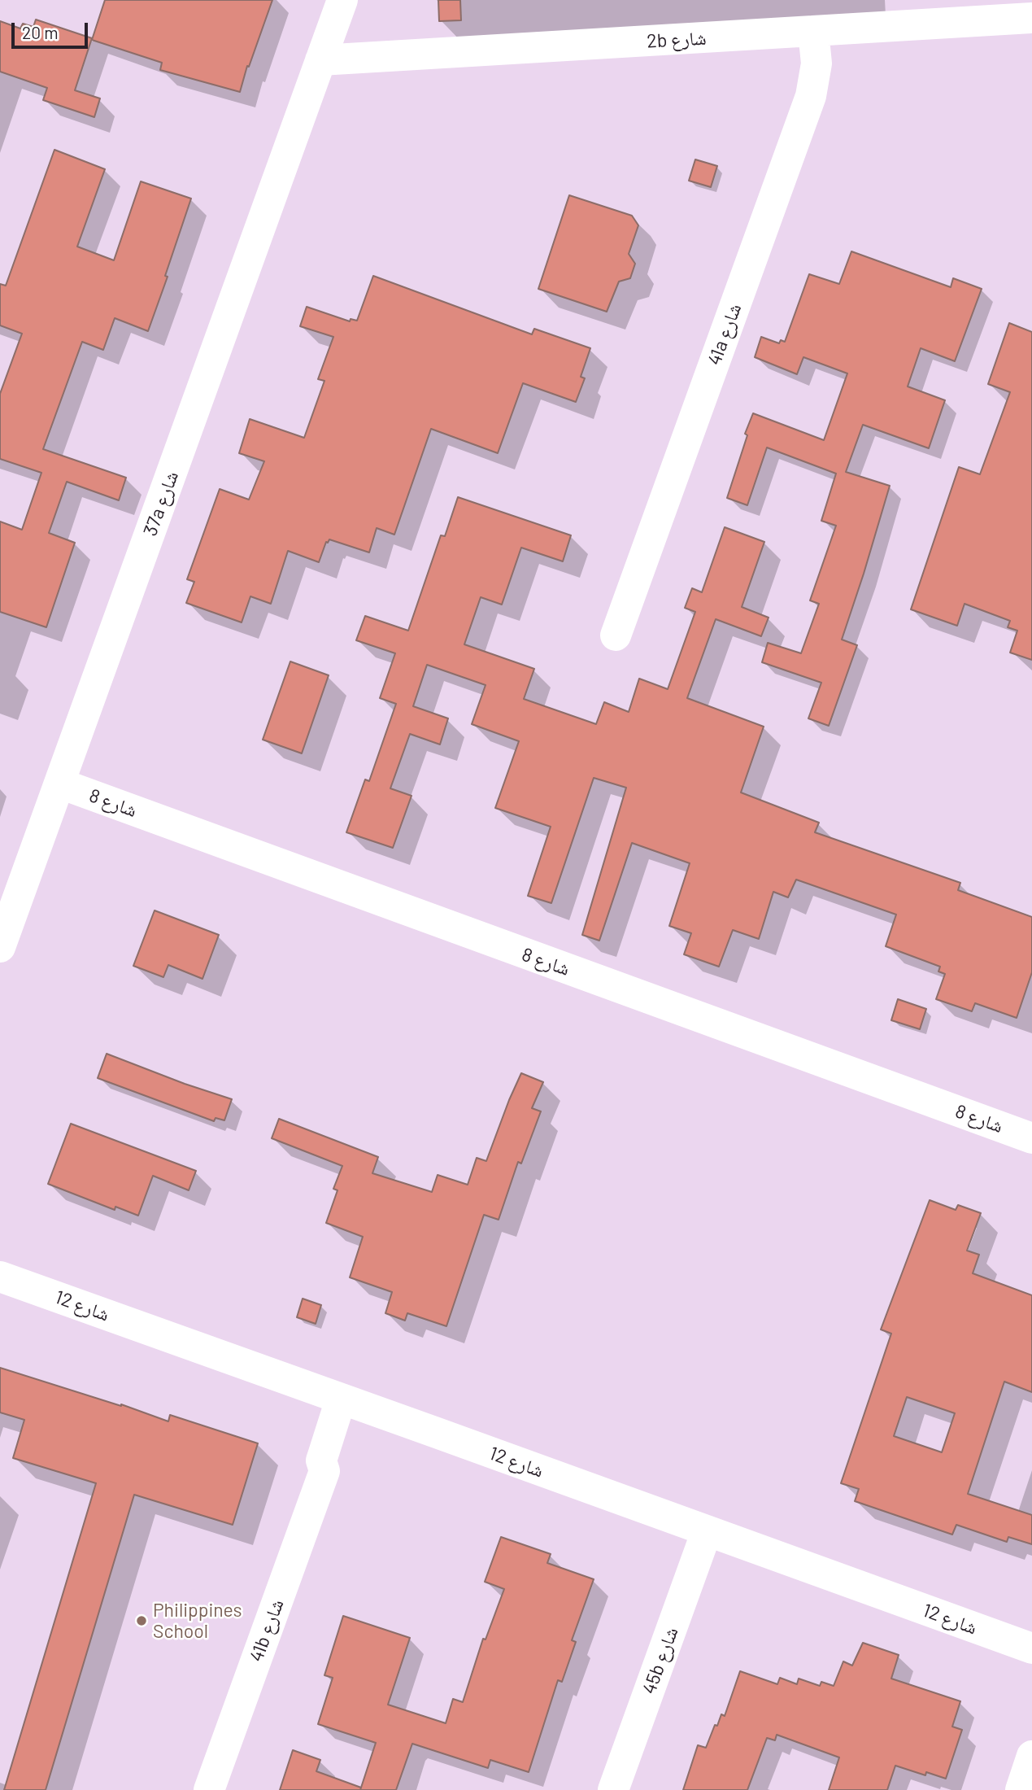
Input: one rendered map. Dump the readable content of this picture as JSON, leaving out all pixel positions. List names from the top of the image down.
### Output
{
  "streets": {
    "street": [
      "2b شارع",
      "41a شارع",
      "37a شارع",
      "شارع 8",
      "شارع 12",
      "41b شارع",
      "45b شارع"
    ]
  },
  "crossings": [
    ["2b شارع", "41a شارع"],
    ["2b شارع", "37a شارع"],
    ["37a شارع", "شارع 8"],
    ["شارع 12", "41b شارع"],
    ["شارع 12", "45b شارع"]
  ],
  "places": ["Philippines School"],
  "scale_bar": "20 m"
}
